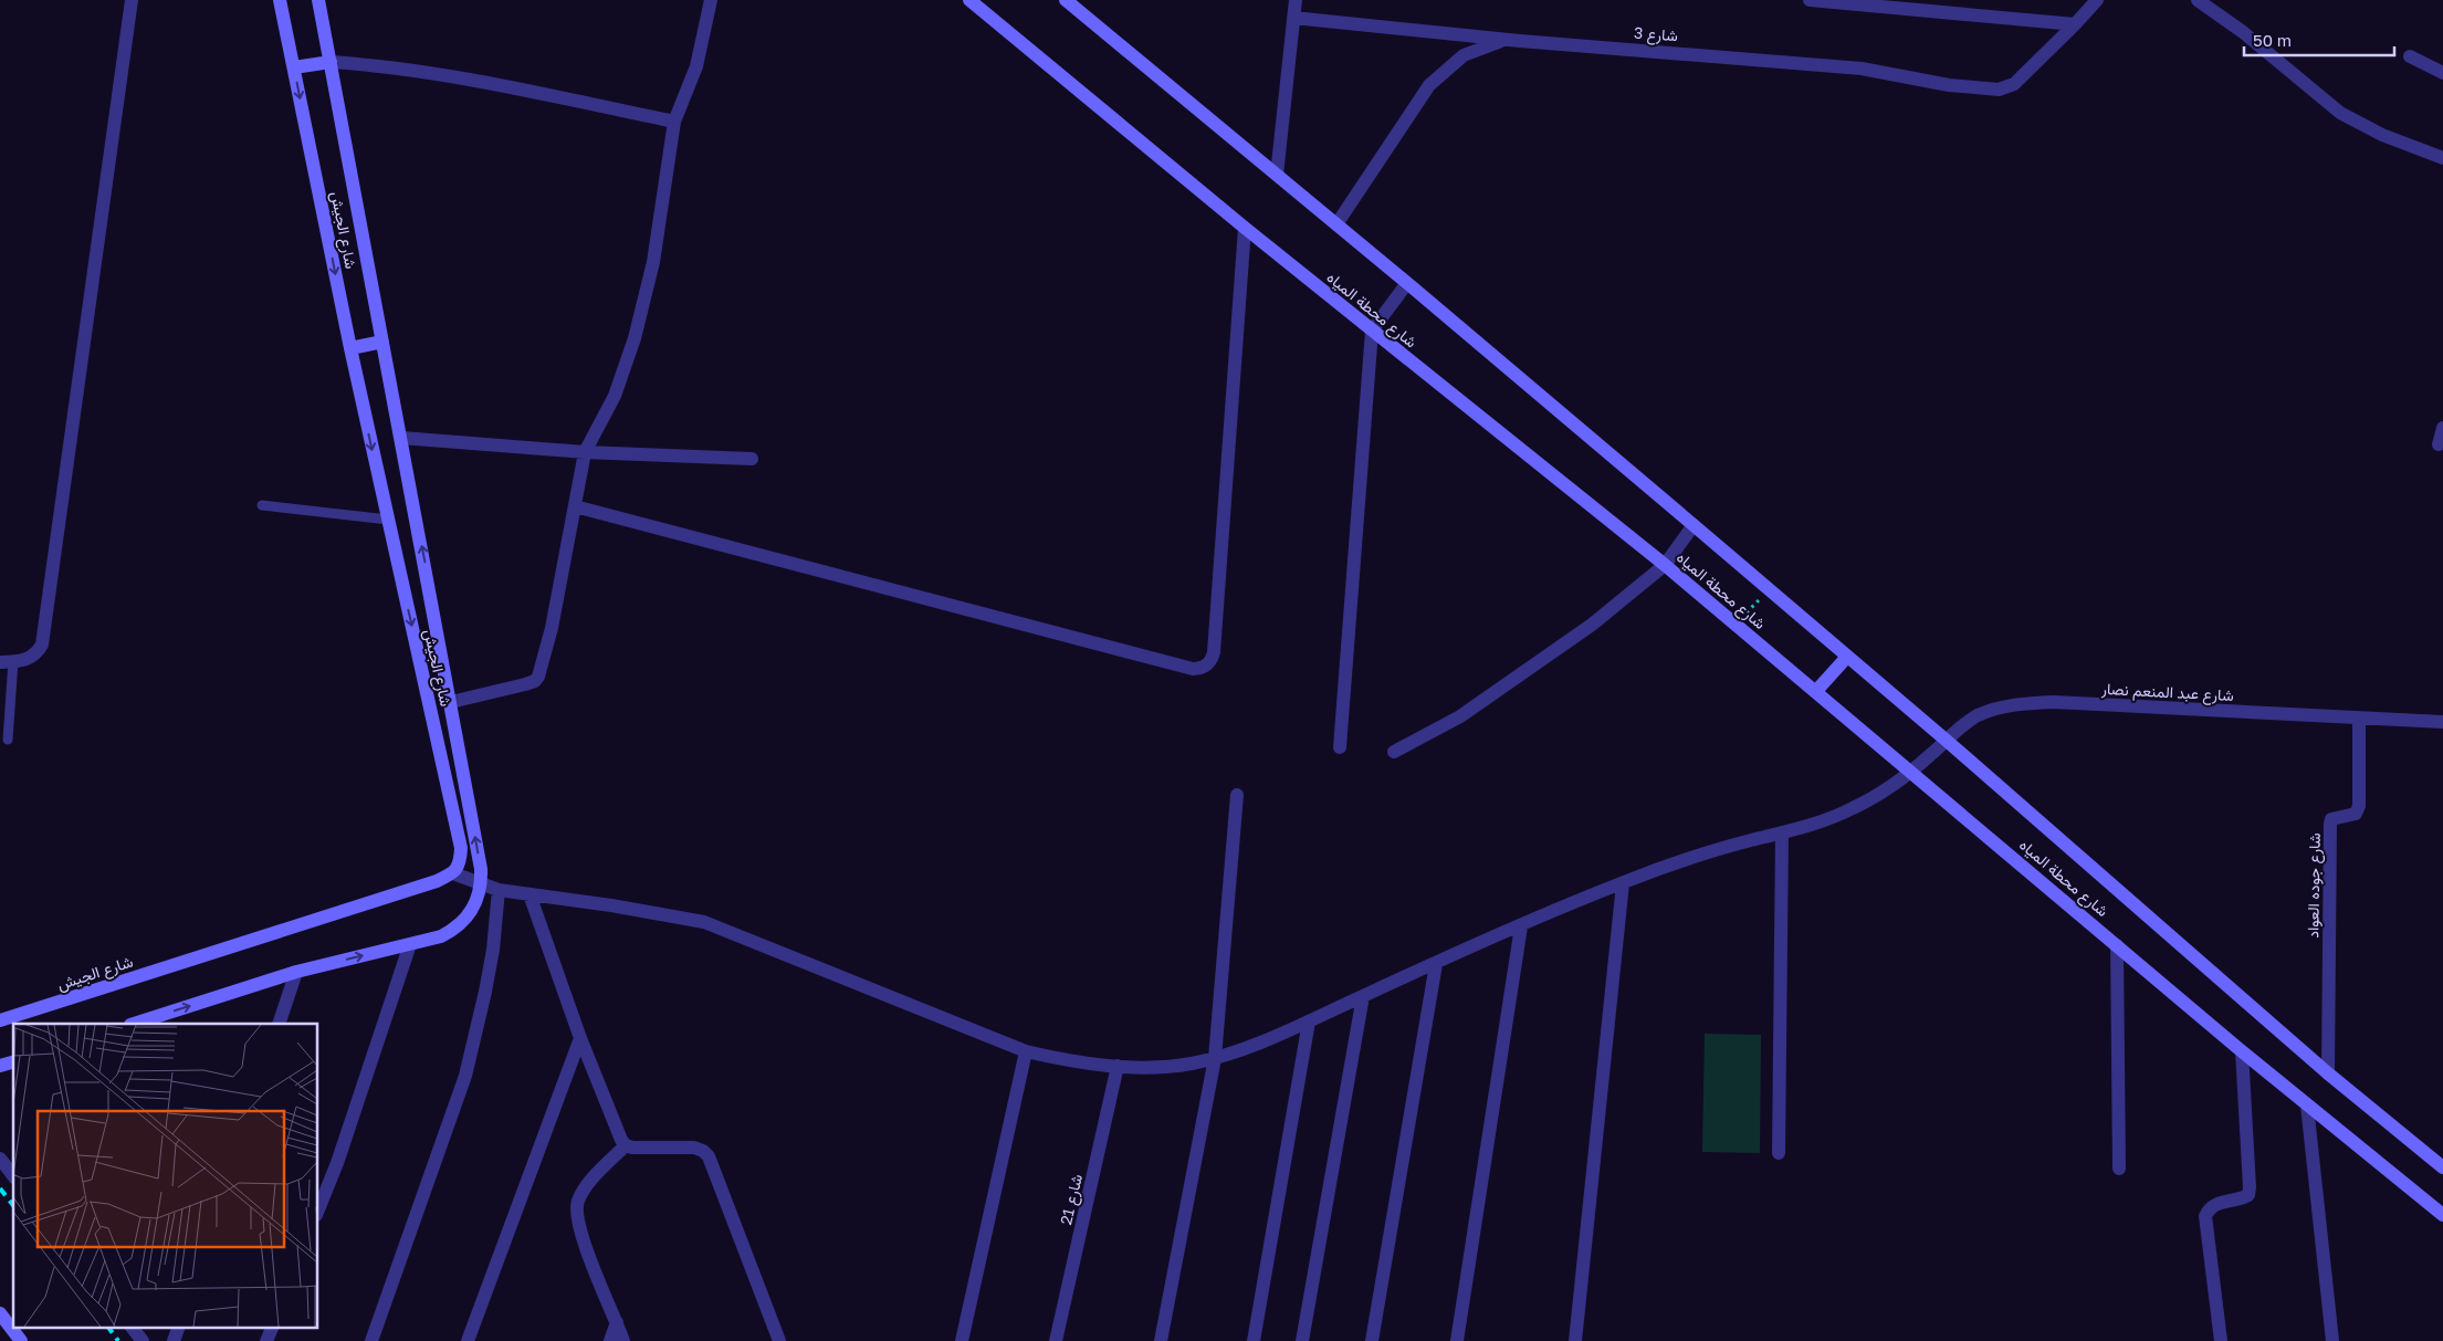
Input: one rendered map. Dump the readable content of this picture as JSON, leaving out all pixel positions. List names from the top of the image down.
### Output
{
  "streets": {
    "street": [
      "شارع 3",
      "شارع الجيش",
      "شارع محطة المياه",
      "شارع عبد المنعم نصار",
      "شارع جوده العواد",
      "شارع 21"
    ]
  },
  "crossings": [
    ["شارع الجيش", "شارع عبد المنعم نصار"],
    ["شارع محطة المياه", "شارع عبد المنعم نصار"],
    ["شارع محطة المياه", "شارع جوده العواد"],
    ["شارع عبد المنعم نصار", "شارع جوده العواد"],
    ["شارع عبد المنعم نصار", "شارع 21"]
  ],
  "scale_bar": "50 m"
}
